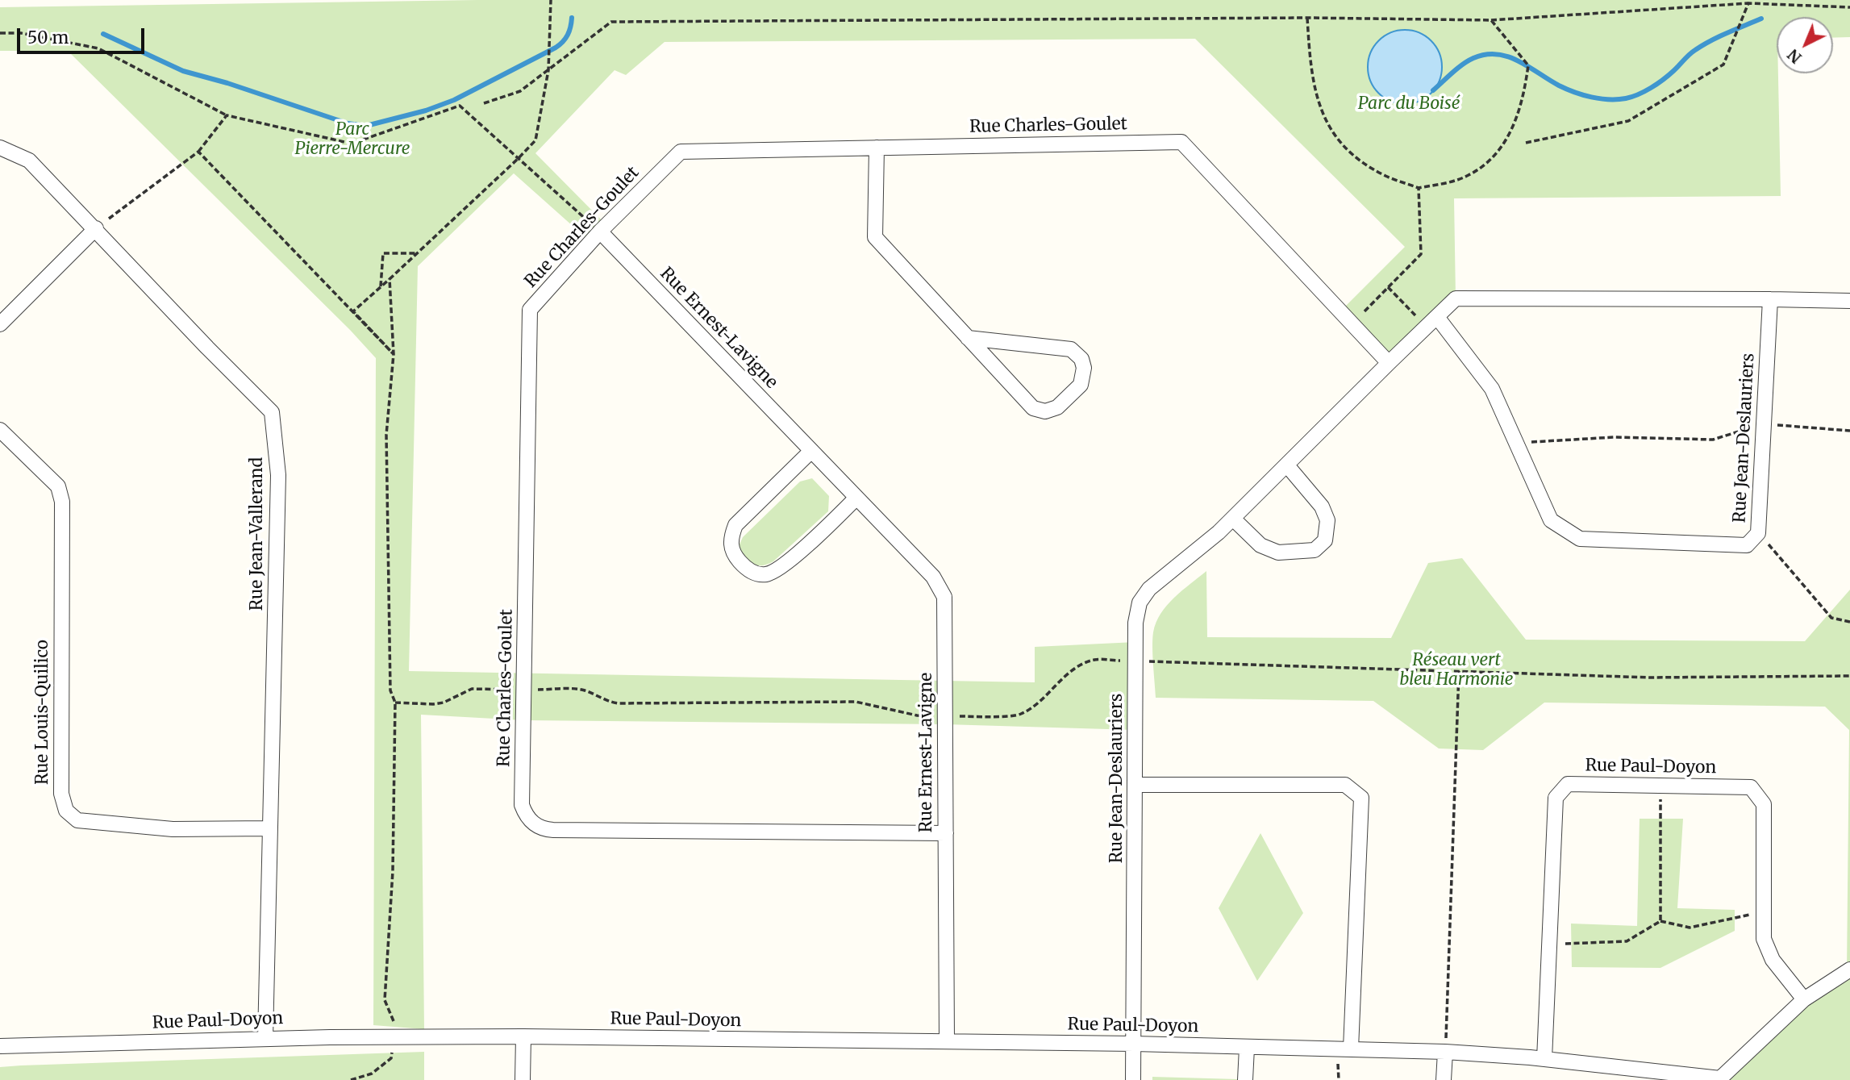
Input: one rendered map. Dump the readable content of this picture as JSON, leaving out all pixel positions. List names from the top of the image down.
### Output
{
  "streets": {
    "street": [
      "Rue Charles-Goulet",
      "Rue Ernest-Lavigne",
      "Rue Jean-Deslauriers",
      "Rue Jean-Vallerand",
      "Rue Louis-Quilico",
      "Rue Paul-Doyon"
    ]
  },
  "crossings": [
    ["Rue Charles-Goulet", "Rue Ernest-Lavigne"],
    ["Rue Charles-Goulet", "Rue Jean-Deslauriers"],
    ["Rue Ernest-Lavigne", "Rue Paul-Doyon"],
    ["Rue Jean-Deslauriers", "Rue Paul-Doyon"],
    ["Rue Jean-Vallerand", "Rue Louis-Quilico"],
    ["Rue Jean-Vallerand", "Rue Paul-Doyon"]
  ],
  "parks": ["Parc du Boisé", "Parc Pierre-Mercure", "Réseau vert bleu Harmonie"],
  "scale_bar": "50 m",
  "north": "bottom left"
}
